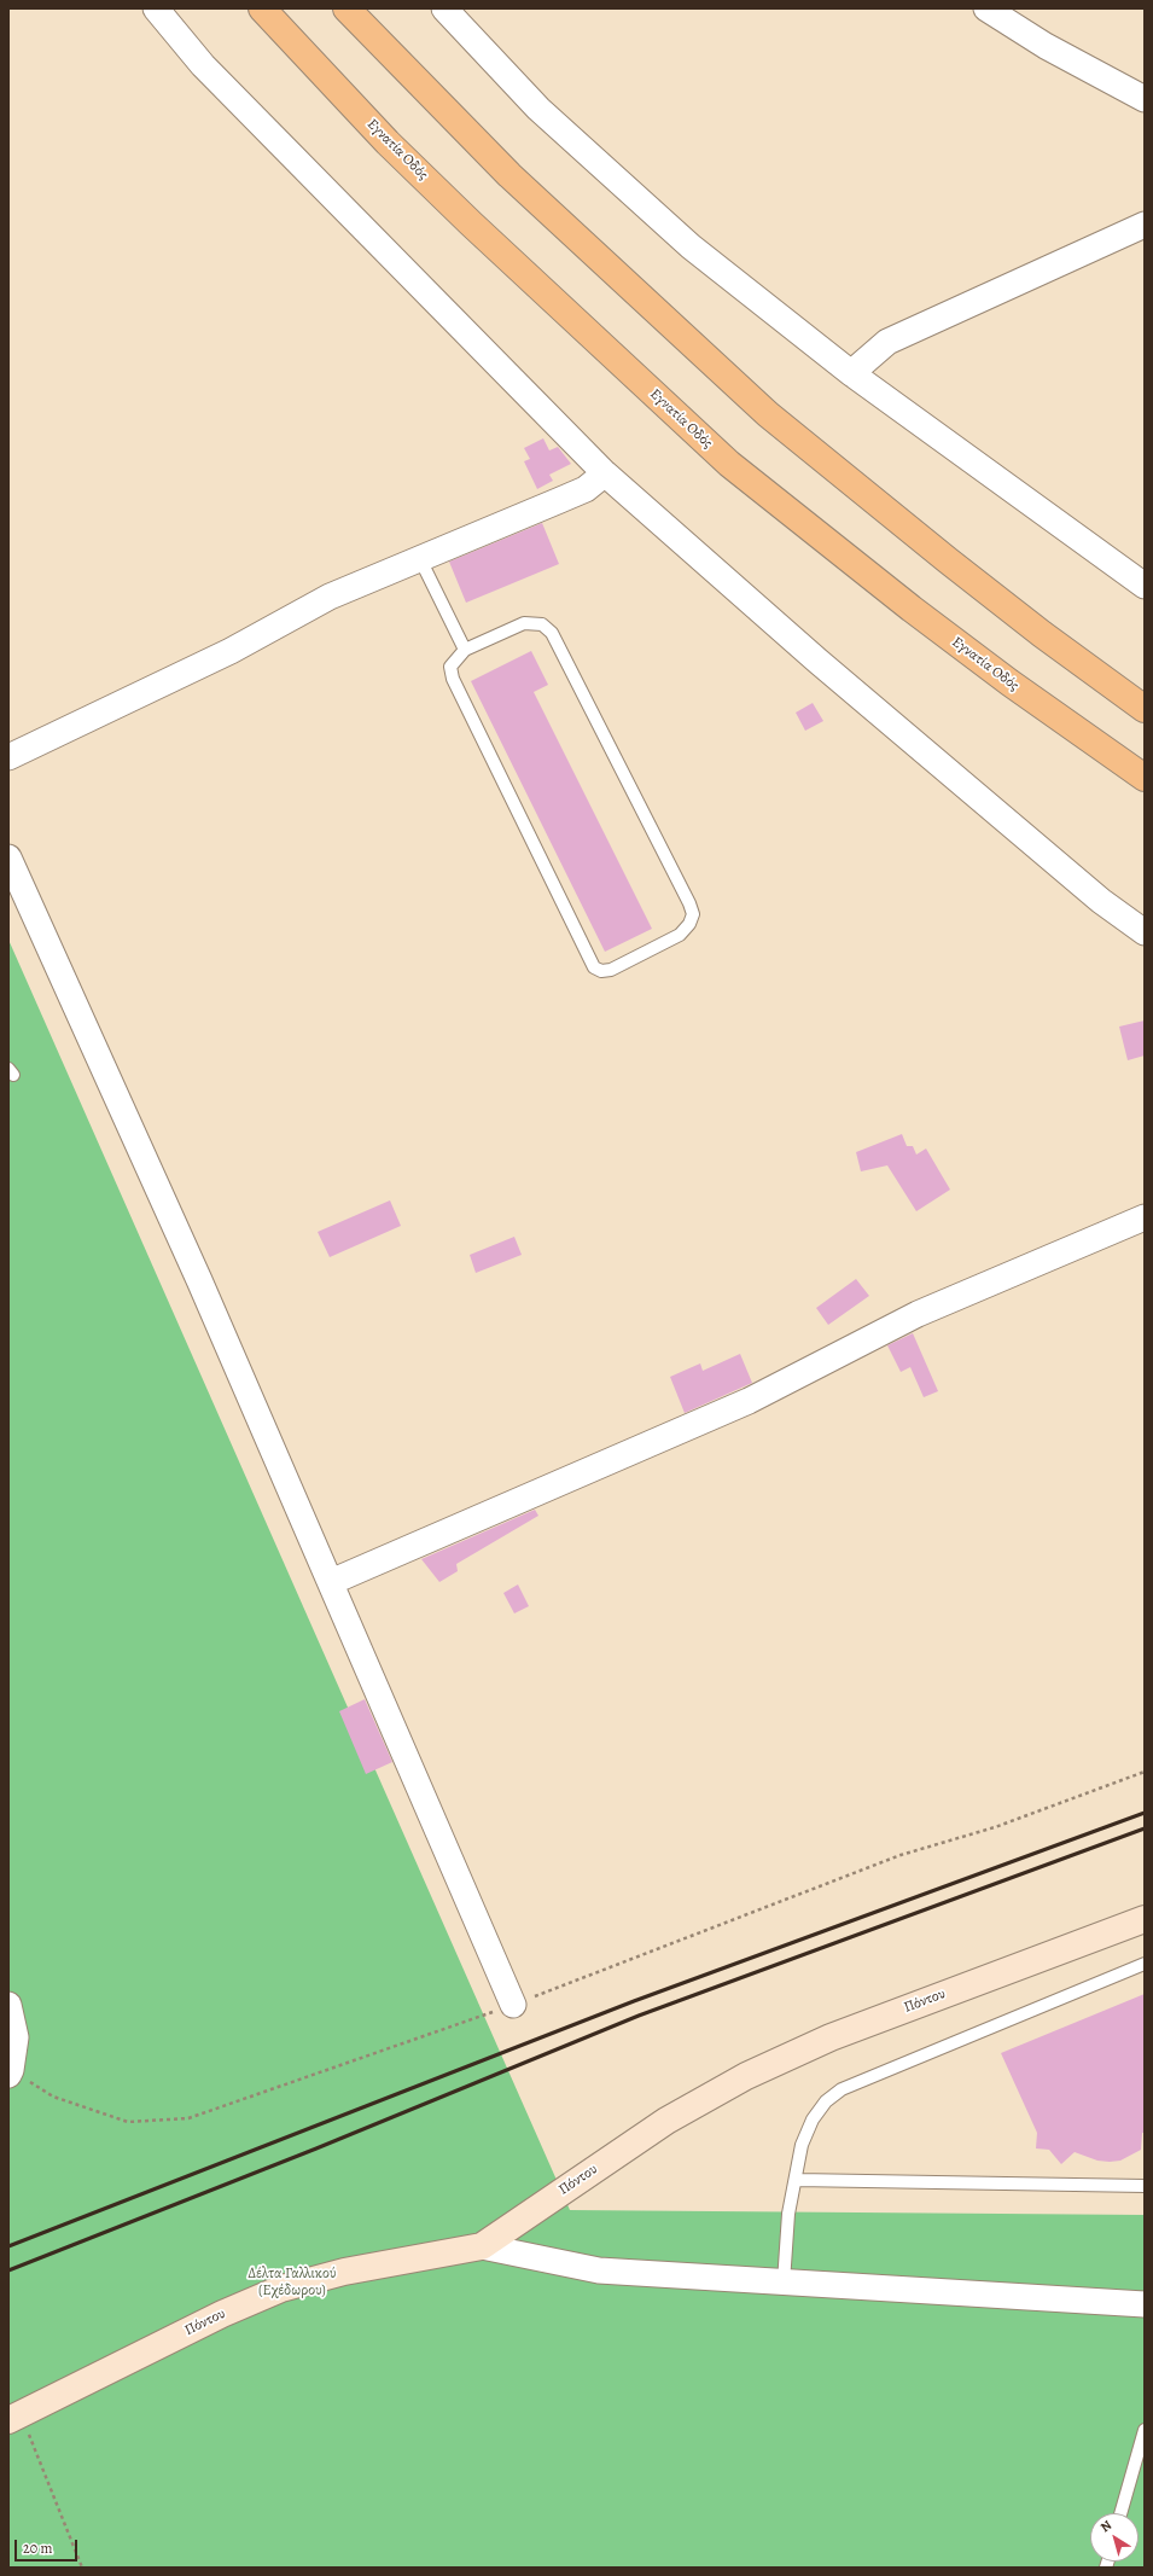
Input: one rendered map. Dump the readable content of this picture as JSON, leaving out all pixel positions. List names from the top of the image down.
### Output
{
  "streets": {
    "highway": ["Εγνατία Οδός"],
    "street": ["Πόντου"]
  },
  "parks": ["Δέλτα Γαλλικού (Εχέδωρου)"],
  "scale_bar": "20 m",
  "north": "top left"
}
